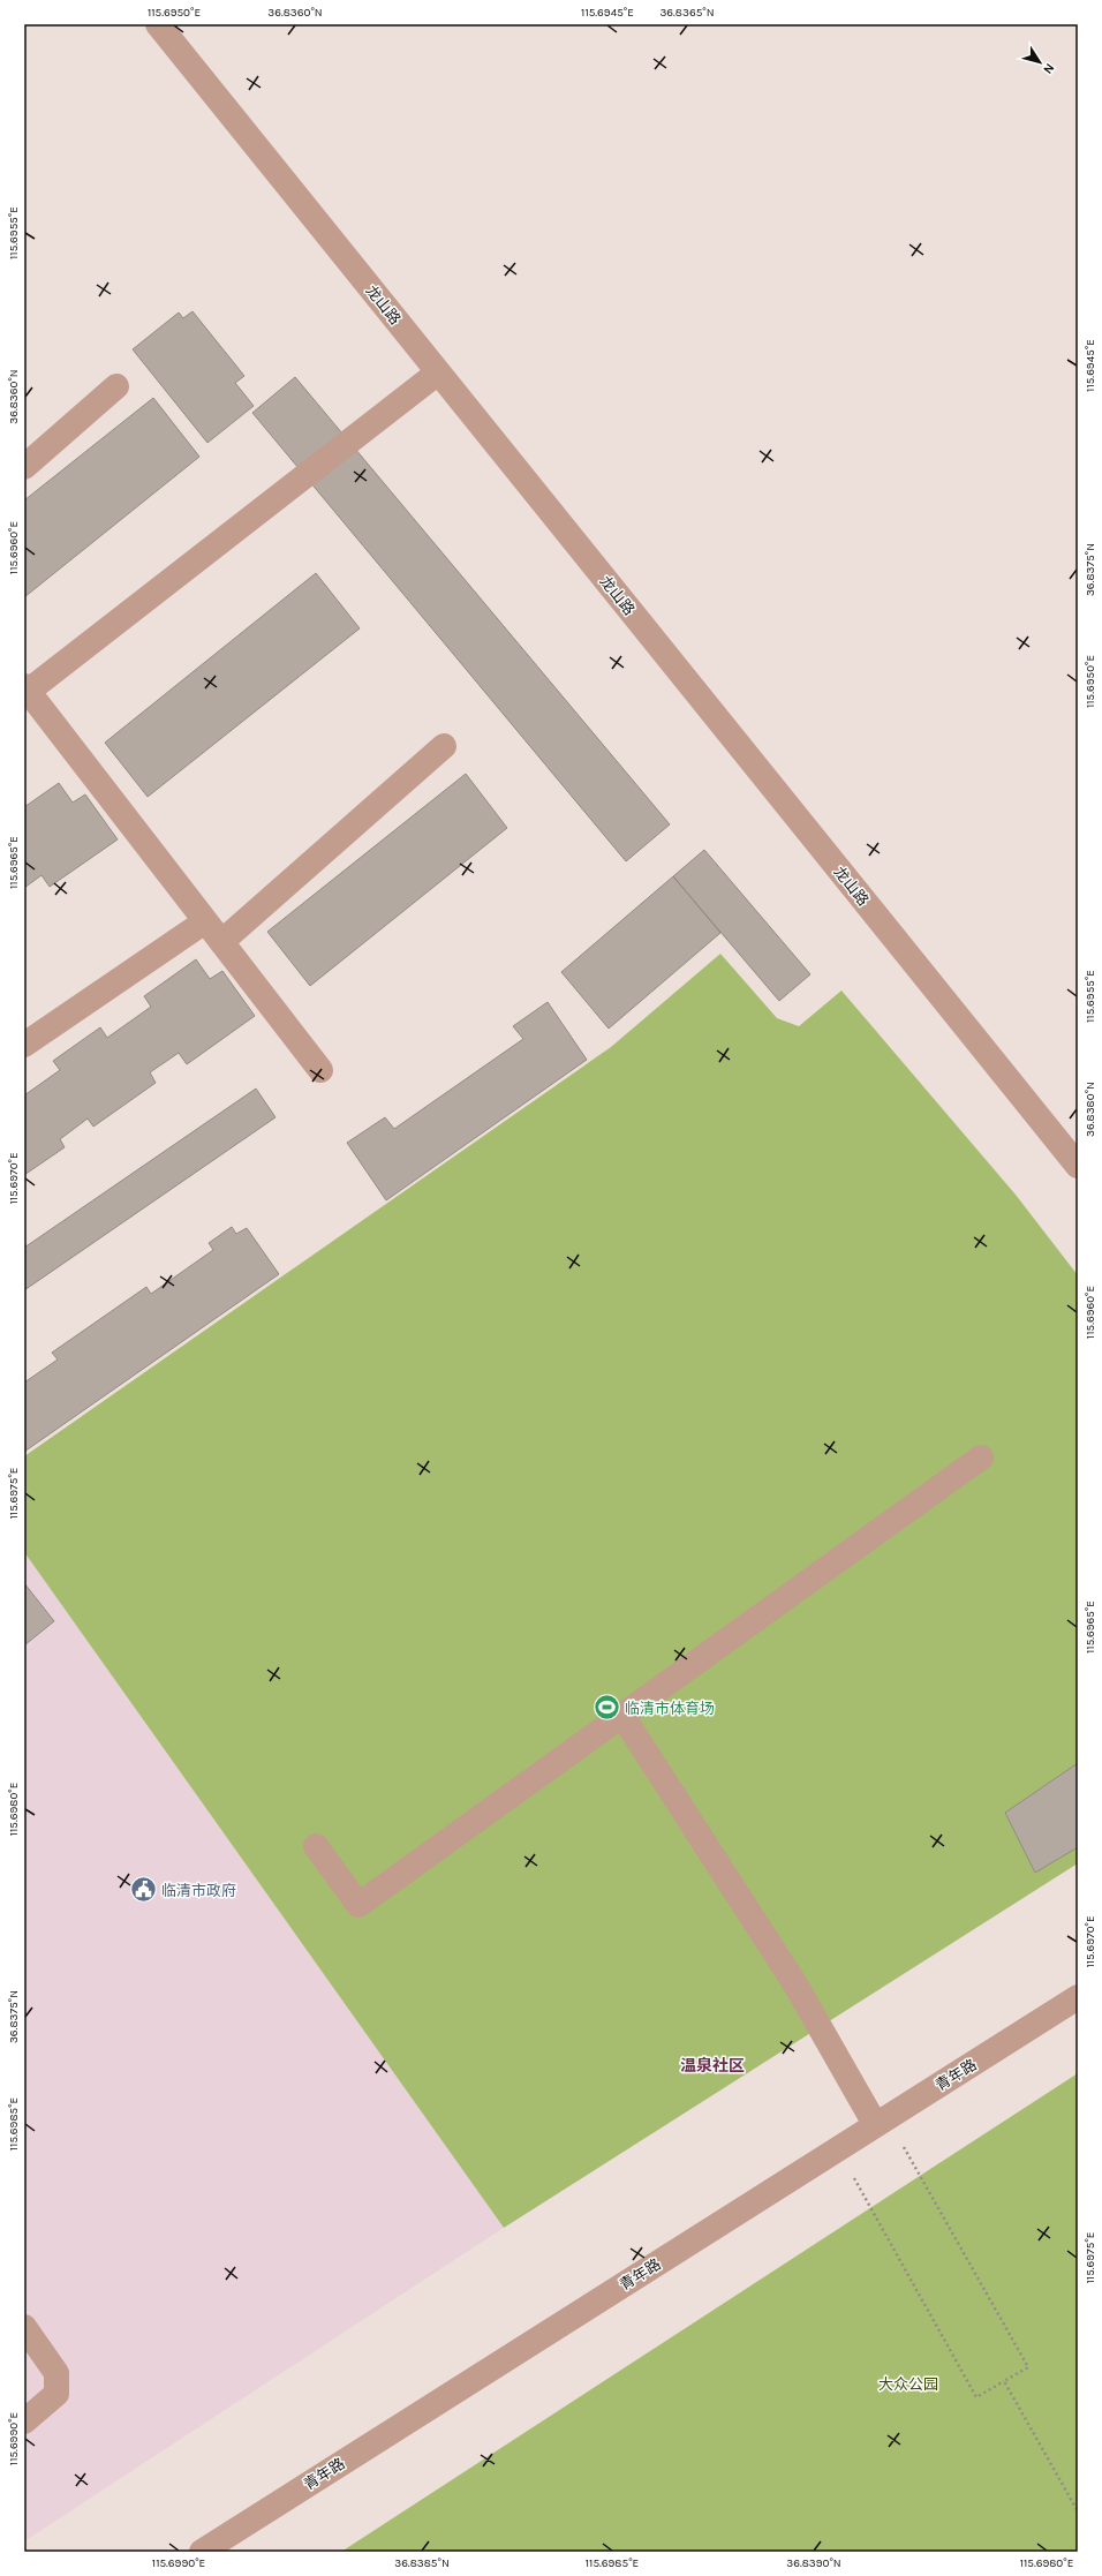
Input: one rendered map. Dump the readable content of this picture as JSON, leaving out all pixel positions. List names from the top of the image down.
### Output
{
  "streets": {
    "street": ["龙山路", "青年路"]
  },
  "districts": ["温泉社区"],
  "parks": ["大众公园"],
  "places": {
    "sports": ["临清市体育场"],
    "public building": ["临清市政府"]
  },
  "north": "bottom right",
  "coordinates": [
    "115.6950°E",
    "36.8360°N",
    "115.6945°E",
    "36.8365°N",
    "115.6955°E",
    "115.6960°E",
    "36.8375°N",
    "115.6965°E",
    "36.8380°N",
    "115.6970°E",
    "115.6975°E",
    "115.6980°E",
    "115.6985°E",
    "115.6990°E",
    "36.8385°N",
    "36.8390°N"
  ]
}
